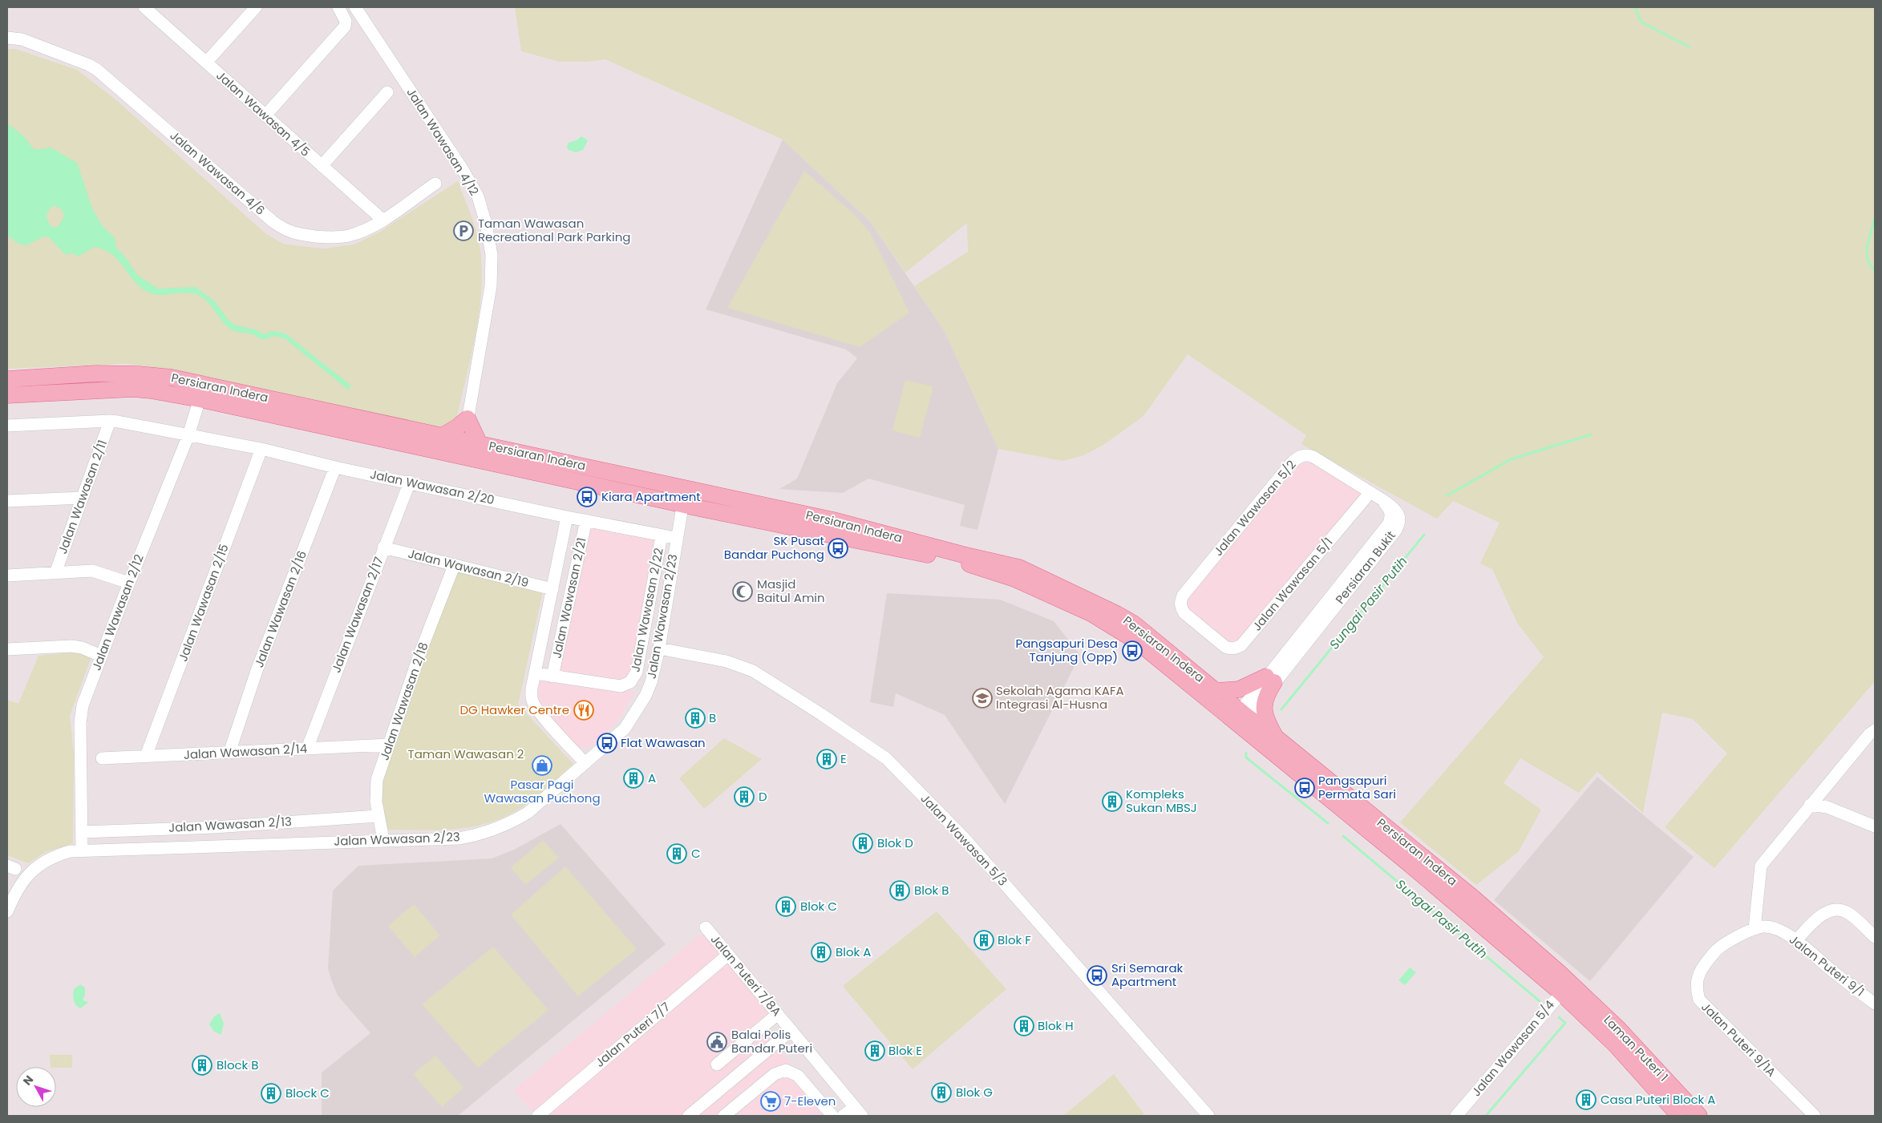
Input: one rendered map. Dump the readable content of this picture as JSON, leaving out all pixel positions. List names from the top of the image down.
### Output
{
  "streets": {
    "main road": ["Persiaran Indera", "Laman Puteri 1"],
    "street": [
      "Jalan Wawasan 4/5",
      "Jalan Wawasan 4/12",
      "Jalan Wawasan 4/6",
      "Jalan Wawasan 2/20",
      "Jalan Wawasan 2/11",
      "Jalan Wawasan 5/2",
      "Persiaran Bukit",
      "Jalan Wawasan 2/19",
      "Jalan Wawasan 5/1",
      "Jalan Wawasan 2/21",
      "Jalan Wawasan 2/15",
      "Jalan Wawasan 2/16",
      "Jalan Wawasan 2/22",
      "Jalan Wawasan 2/12",
      "Jalan Wawasan 2/17",
      "Jalan Wawasan 2/23",
      "Jalan Wawasan 2/18",
      "Jalan Wawasan 2/14",
      "Jalan Wawasan 2/13",
      "Jalan Wawasan 5/3",
      "Jalan Puteri 9/1",
      "Jalan Puteri 7/8A",
      "Jalan Puteri 7/7",
      "Jalan Puteri 9/1A",
      "Jalan Wawasan 5/4"
    ]
  },
  "crossings": [
    ["Jalan Wawasan 4/5", "Jalan Wawasan 4/6"],
    ["Jalan Wawasan 4/12", "Persiaran Indera"],
    ["Persiaran Indera", "Persiaran Bukit"],
    ["Persiaran Indera", "Jalan Wawasan 2/12"],
    ["Persiaran Indera", "Jalan Wawasan 2/23"],
    ["Persiaran Indera", "Jalan Wawasan 5/4"],
    ["Persiaran Indera", "Laman Puteri 1"],
    ["Jalan Wawasan 2/20", "Jalan Wawasan 2/11"],
    ["Jalan Wawasan 2/20", "Jalan Wawasan 2/21"],
    ["Jalan Wawasan 2/20", "Jalan Wawasan 2/15"],
    ["Jalan Wawasan 2/20", "Jalan Wawasan 2/16"],
    ["Jalan Wawasan 2/20", "Jalan Wawasan 2/22"],
    ["Jalan Wawasan 2/20", "Jalan Wawasan 2/12"],
    ["Jalan Wawasan 2/20", "Jalan Wawasan 2/17"],
    ["Jalan Wawasan 2/20", "Jalan Wawasan 2/23"],
    ["Jalan Wawasan 5/2", "Persiaran Bukit"],
    ["Jalan Wawasan 5/2", "Jalan Wawasan 5/1"],
    ["Persiaran Bukit", "Jalan Wawasan 5/1"],
    ["Jalan Wawasan 2/19", "Jalan Wawasan 2/17"],
    ["Jalan Wawasan 2/19", "Jalan Wawasan 2/18"],
    ["Jalan Wawasan 2/21", "Jalan Wawasan 2/22"],
    ["Jalan Wawasan 2/15", "Jalan Wawasan 2/14"],
    ["Jalan Wawasan 2/16", "Jalan Wawasan 2/14"],
    ["Jalan Wawasan 2/12", "Jalan Wawasan 2/23"],
    ["Jalan Wawasan 2/12", "Jalan Wawasan 2/13"],
    ["Jalan Wawasan 2/17", "Jalan Wawasan 2/14"],
    ["Jalan Wawasan 2/23", "Jalan Wawasan 2/18"],
    ["Jalan Wawasan 2/23", "Jalan Wawasan 5/3"],
    ["Jalan Wawasan 2/18", "Jalan Wawasan 2/14"],
    ["Jalan Wawasan 2/18", "Jalan Wawasan 2/13"],
    ["Jalan Puteri 9/1", "Jalan Puteri 9/1A"],
    ["Jalan Puteri 7/8A", "Jalan Puteri 7/7"],
    ["Jalan Wawasan 5/4", "Laman Puteri 1"]
  ],
  "water": ["Sungai Pasir Putih"],
  "parks": ["Taman Wawasan 2"],
  "places": {
    "parking": ["Taman Wawasan Recreational Park Parking"],
    "bus stop": [
      "Kiara Apartment",
      "SK Pusat Bandar Puchong",
      "Pangsapuri Desa Tanjung (Opp)",
      "Flat Wawasan",
      "Pangsapuri Permata Sari",
      "Sri Semarak Apartment"
    ],
    "mosque": ["Masjid Baitul Amin"],
    "school or university": ["Sekolah Agama KAFA Integrasi Al-Husna"],
    "restaurant": ["DG Hawker Centre"],
    "building": [
      "B",
      "E",
      "A",
      "D",
      "Kompleks Sukan MBSJ",
      "Blok D",
      "C",
      "Blok B",
      "Blok C",
      "Blok F",
      "Blok A",
      "Blok H",
      "Blok E",
      "Block B",
      "Blok G",
      "Block C",
      "Casa Puteri Block A"
    ],
    "shop": ["Pasar Pagi Wawasan Puchong"],
    "public building": ["Balai Polis Bandar Puteri"],
    "supermarket": ["7-Eleven"]
  },
  "north": "top left"
}
